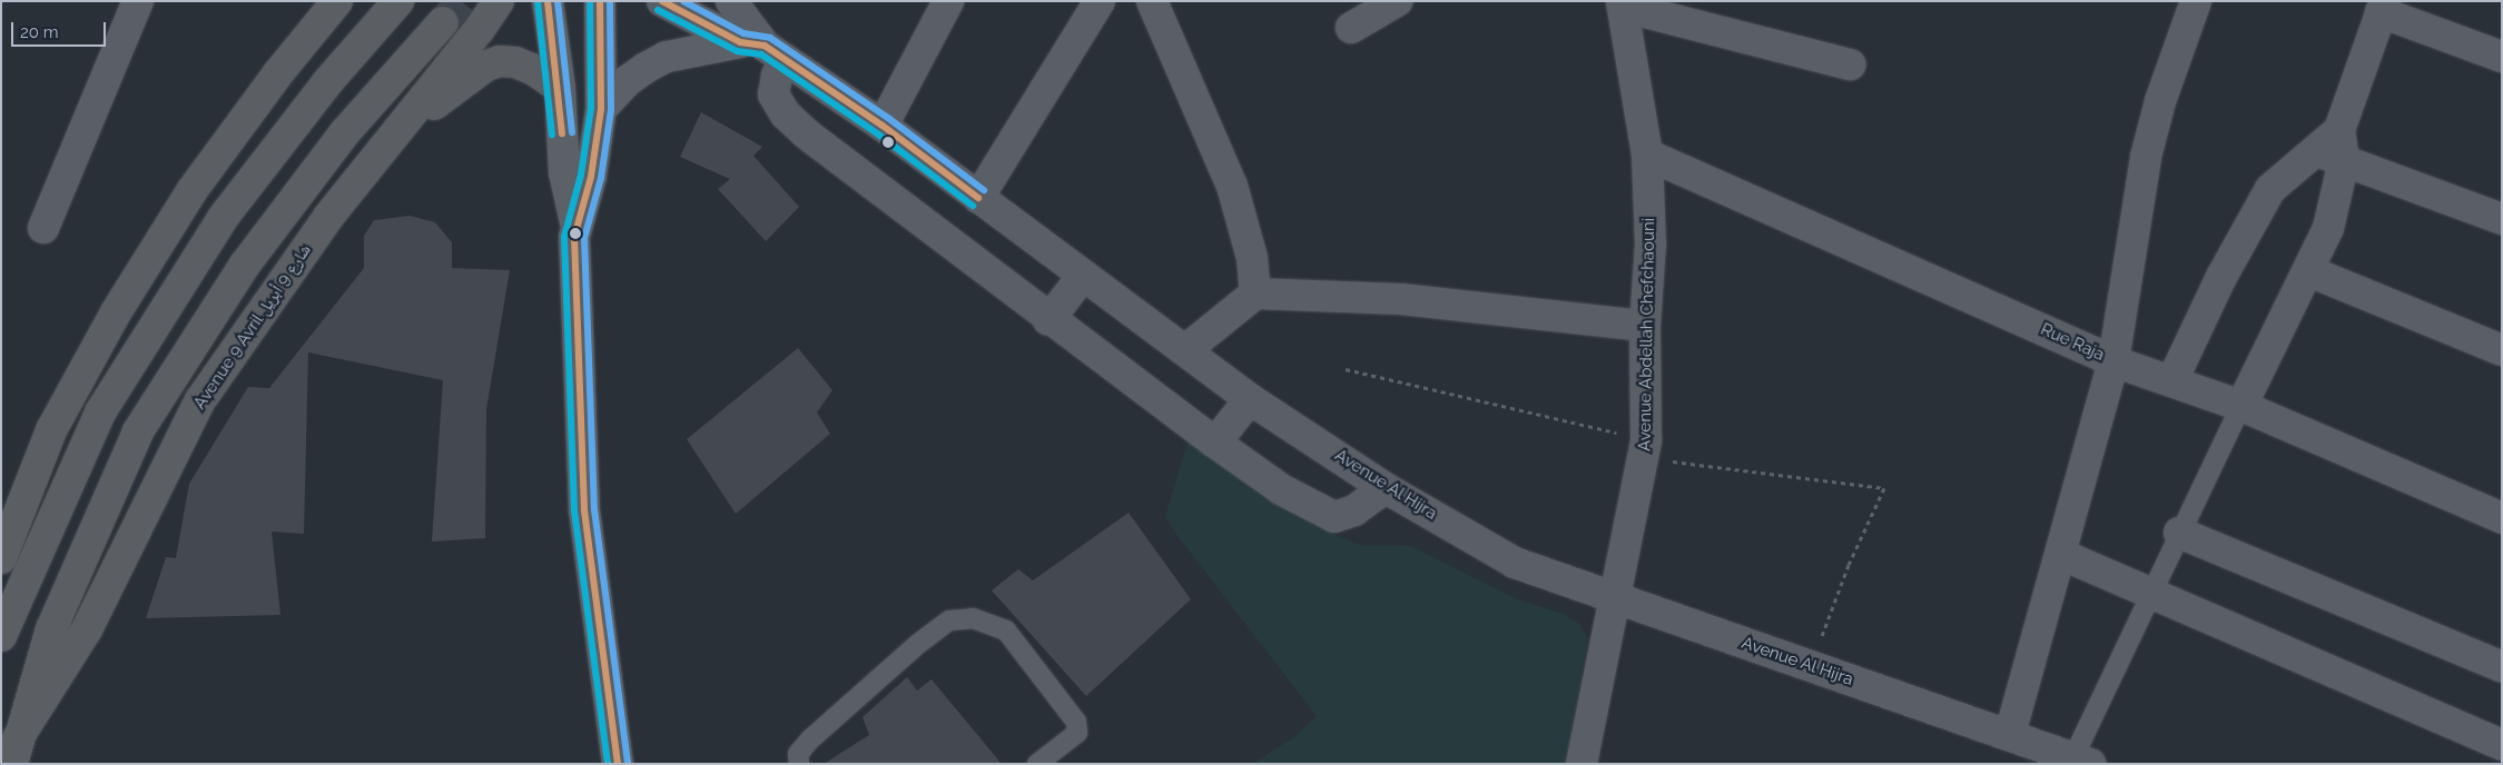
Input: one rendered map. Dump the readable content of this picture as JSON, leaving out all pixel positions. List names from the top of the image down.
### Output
{
  "streets": {
    "highway": ["Avenue 9 Avril شارع 9 أبريل"],
    "street": ["Avenue Abdellah Chefchaouni", "Rue Raja", "Avenue Al Hijra"]
  },
  "crossings": [
    ["Avenue Abdellah Chefchaouni", "Rue Raja"],
    ["Avenue Abdellah Chefchaouni", "Avenue Al Hijra"]
  ],
  "scale_bar": "20 m"
}
